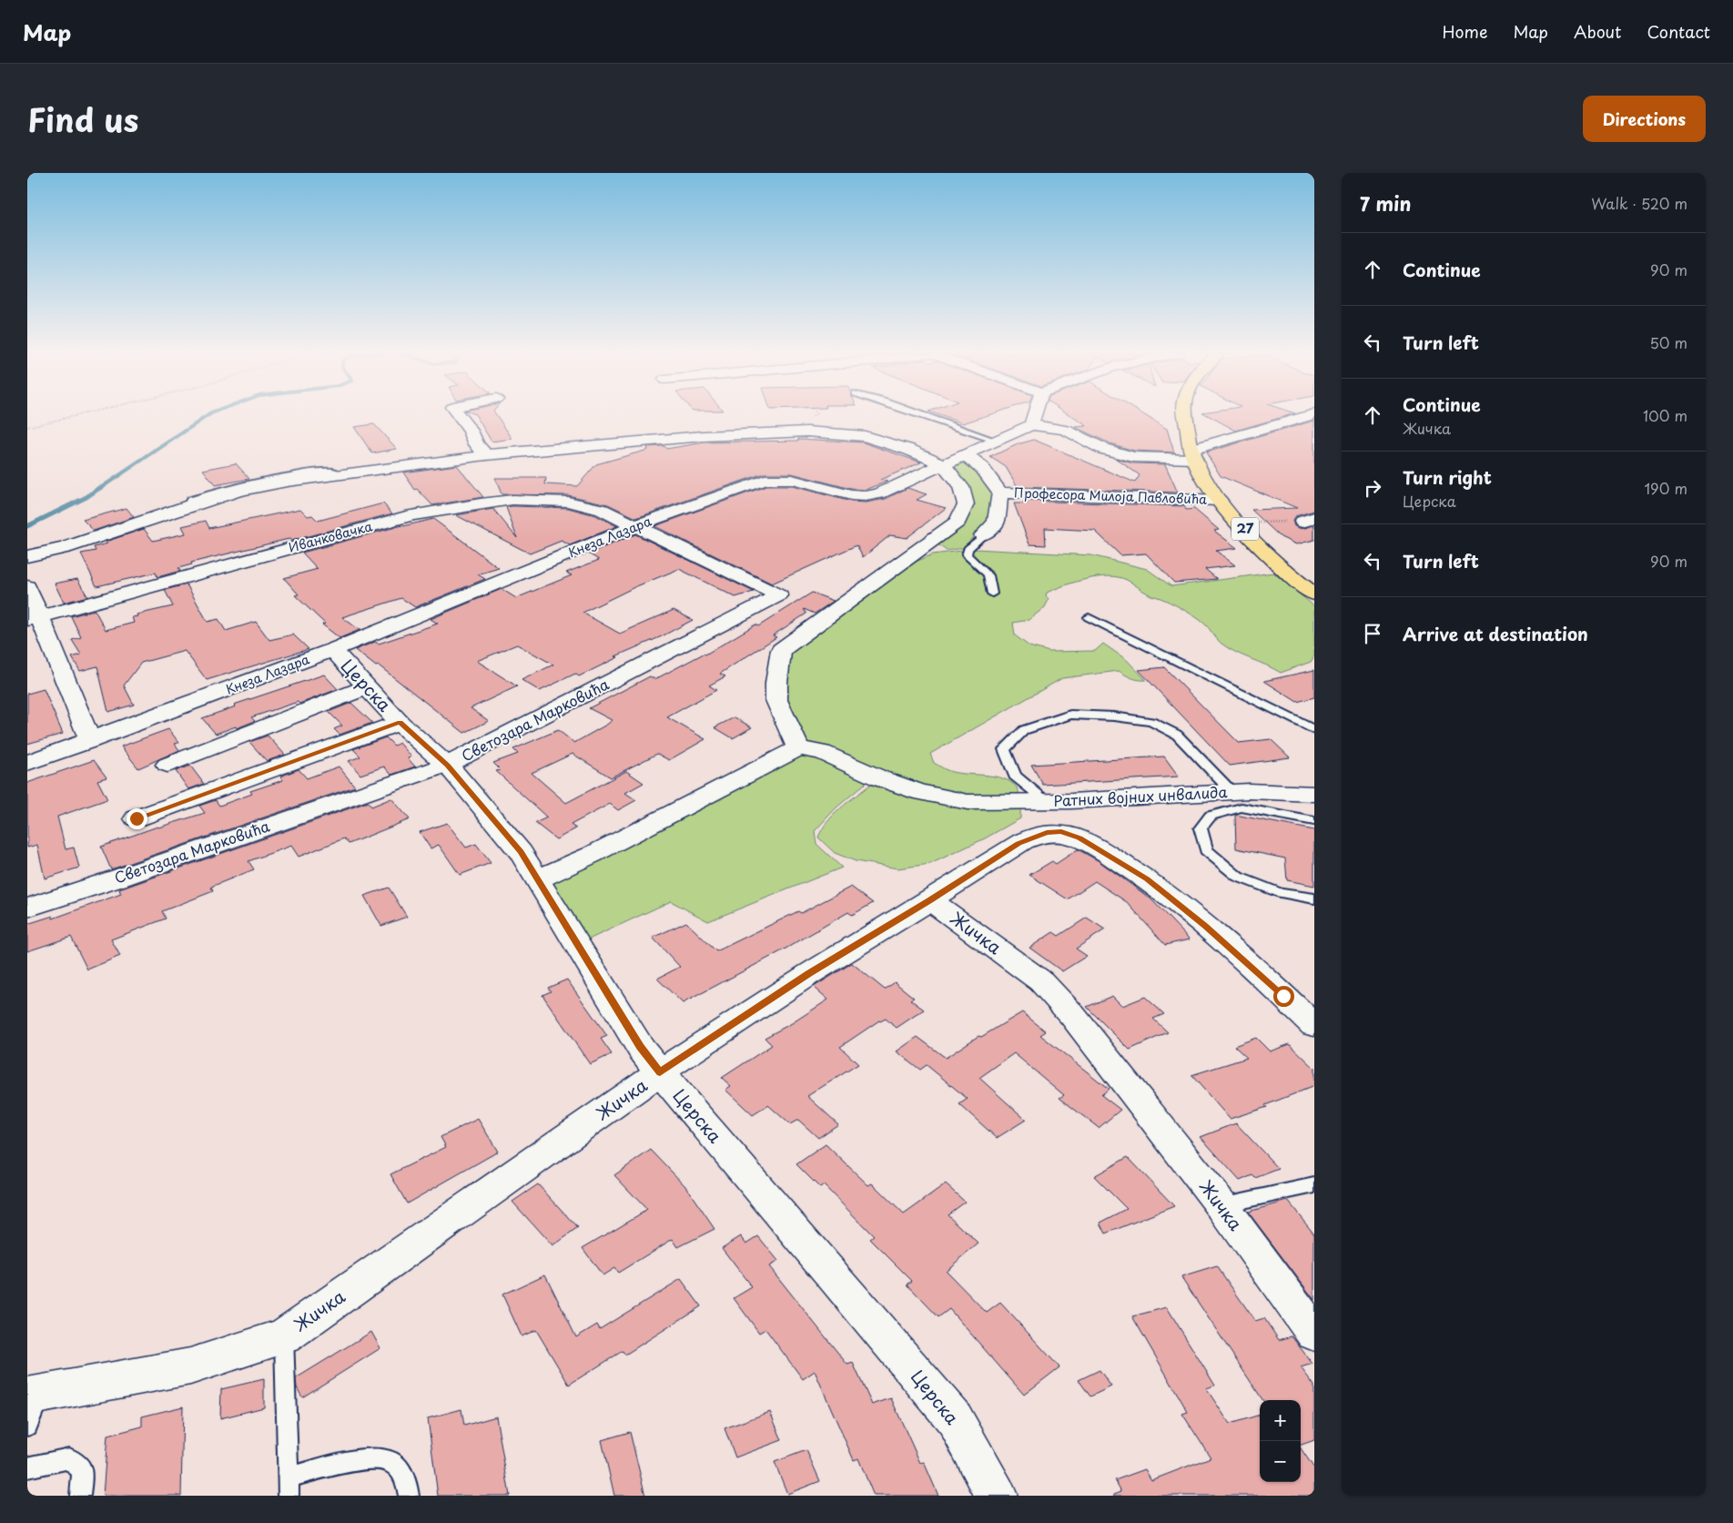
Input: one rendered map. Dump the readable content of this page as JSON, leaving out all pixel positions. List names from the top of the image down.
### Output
{
  "streets": {
    "main road": ["27"],
    "street": [
      "Професора Милоја Павловића",
      "Иванковачка",
      "Кнеза Лазара",
      "Церска",
      "Светозара Марковића",
      "Ратних војних инвалида",
      "Жичка"
    ]
  },
  "crossings": [
    ["Професора Милоја Павловића", "27"],
    ["Иванковачка", "Кнеза Лазара"],
    ["Иванковачка", "Светозара Марковића"],
    ["Кнеза Лазара", "Церска"],
    ["Кнеза Лазара", "Светозара Марковића"],
    ["Церска", "Светозара Марковића"],
    ["Церска", "Жичка"]
  ],
  "page": {
    "header": "Map",
    "nav": [
      "Home",
      "Map",
      "About",
      "Contact"
    ],
    "title": "Find us",
    "buttons": "Directions",
    "heading": ["7 min", "Walk · 520 m"],
    "list": [
      ["Continue", "90 m"],
      ["Turn left", "50 m"],
      ["Continue", "Жичка", "100 m"],
      ["Turn right", "Церска", "190 m"],
      ["Turn left", "90 m"],
      "Arrive at destination"
    ],
    "map_buttons": ["+", "−"]
  }
}
